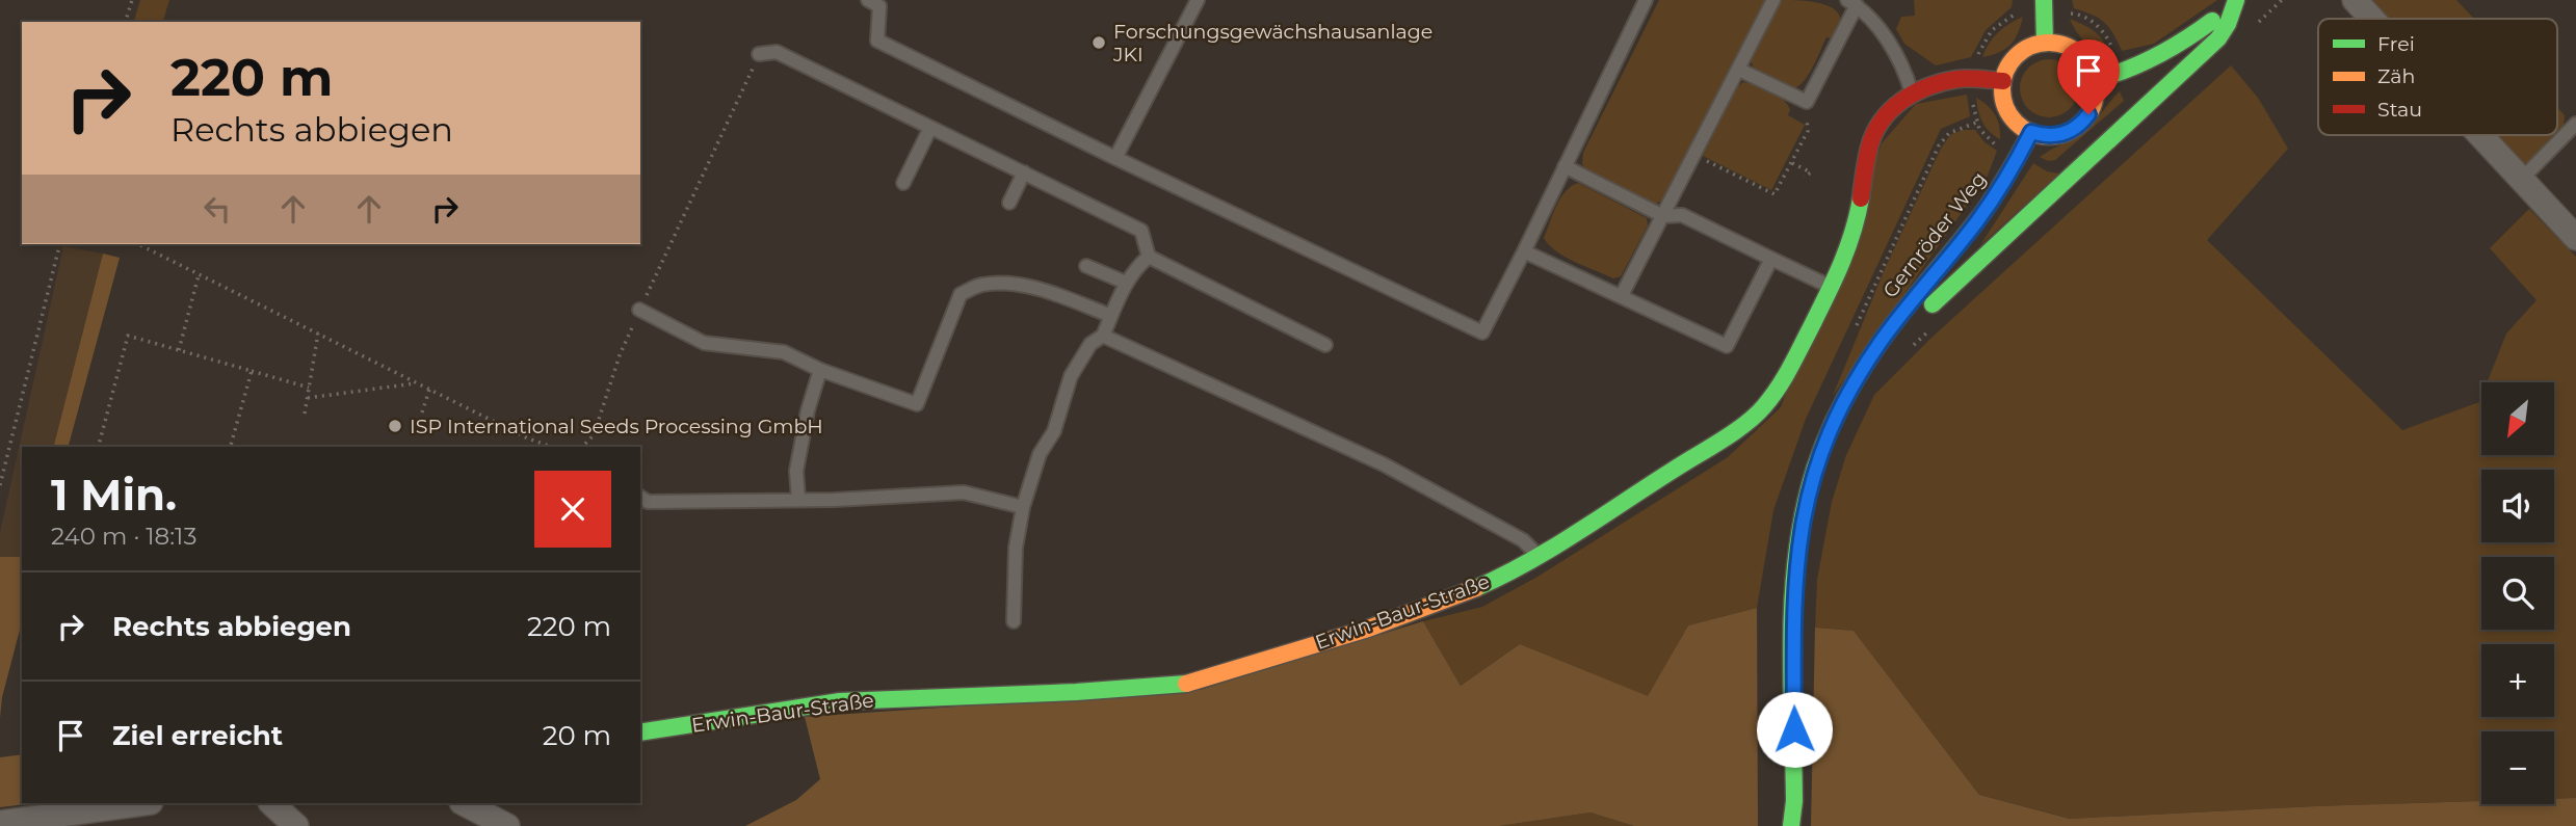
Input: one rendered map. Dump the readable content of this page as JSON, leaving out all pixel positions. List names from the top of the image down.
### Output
{
  "streets": {
    "street": ["Gernröder Weg", "Erwin-Baur-Straße"]
  },
  "crossings": [
    ["Gernröder Weg", "Erwin-Baur-Straße"]
  ],
  "places": ["Forschungsgewächshausanlage JKI", "ISP International Seeds Processing GmbH"],
  "legend": ["Frei", "Zäh", "Stau"],
  "north": "bottom left",
  "page": {
    "turn": ["220 m", "Rechts abbiegen"],
    "map_buttons": ["+", "−"],
    "heading": ["1 Min.", "240 m · 18:13"],
    "list": [
      {
        "name": "Rechts abbiegen",
        "value": "220 m"
      },
      {
        "name": "Ziel erreicht",
        "value": "20 m"
      }
    ]
  }
}
